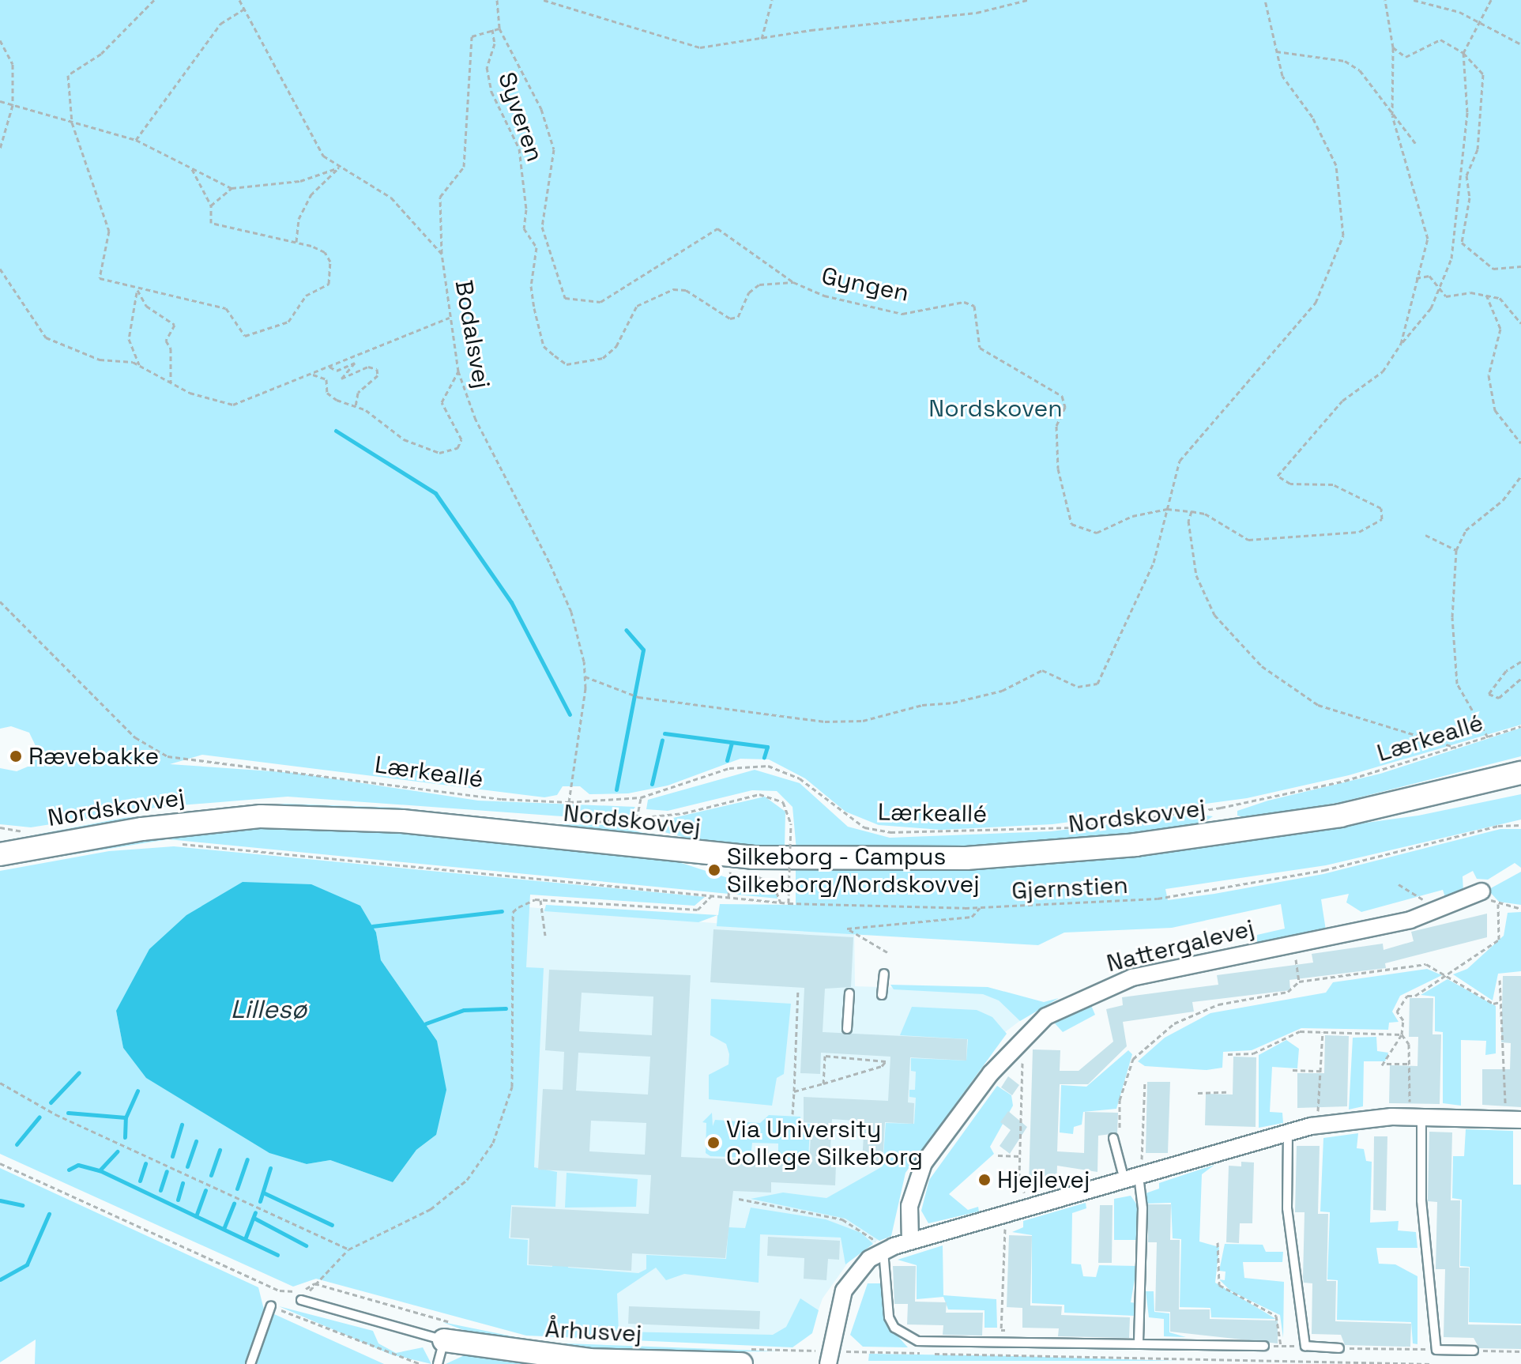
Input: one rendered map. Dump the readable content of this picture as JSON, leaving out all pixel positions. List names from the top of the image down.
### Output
{
  "streets": {
    "street": ["Nordskovvej", "Nattergalevej", "Århusvej"],
    "path": [
      "Syveren",
      "Gyngen",
      "Bodalsvej",
      "Lærkeallé",
      "Gjernstien"
    ]
  },
  "crossings": [
    ["Syveren", "Gyngen"],
    ["Bodalsvej", "Lærkeallé"]
  ],
  "water": ["Lillesø"],
  "parks": ["Nordskoven"],
  "places": [
    "Rævebakke",
    "Silkeborg - Campus Silkeborg/Nordskovvej",
    "Via University College Silkeborg",
    "Hjejlevej"
  ]
}
